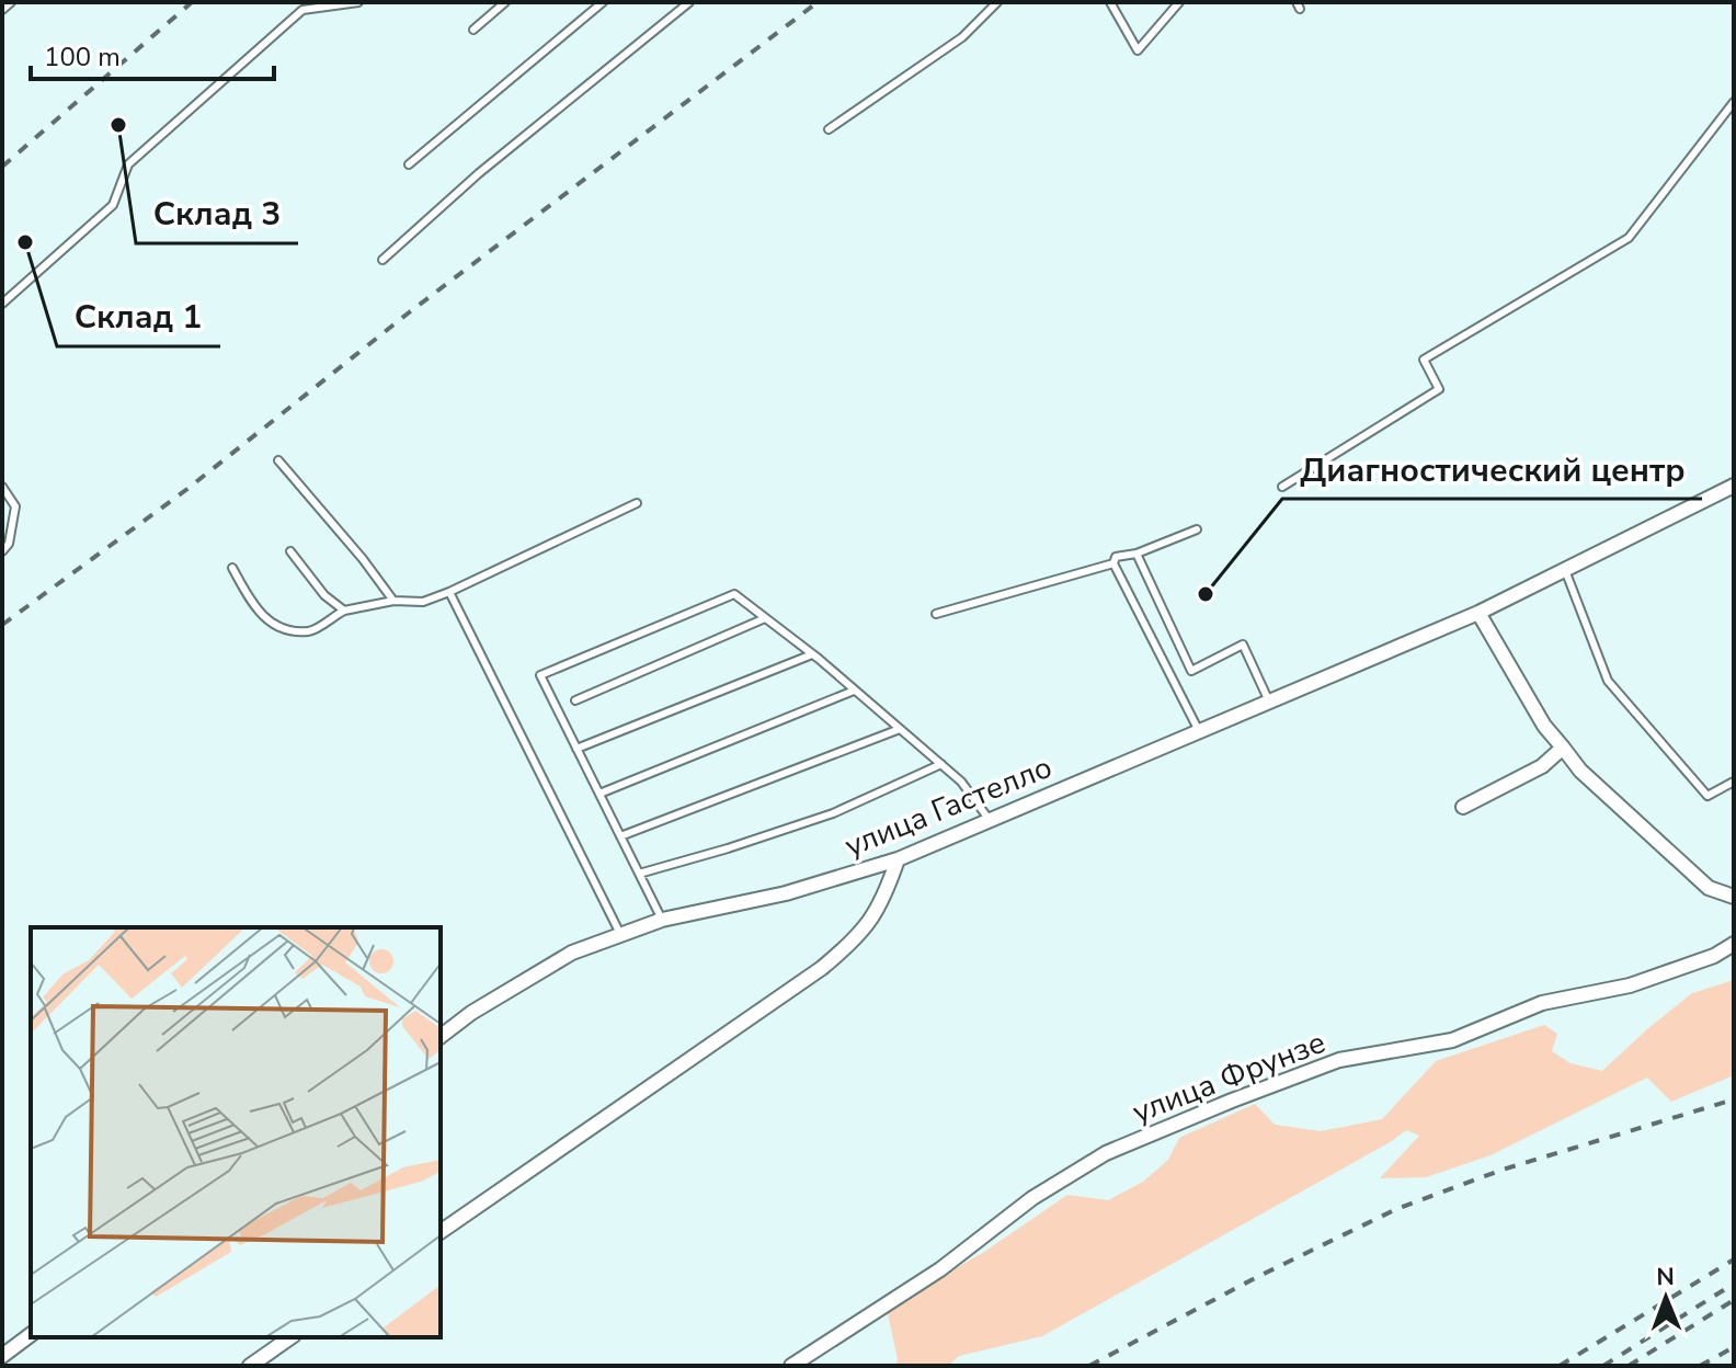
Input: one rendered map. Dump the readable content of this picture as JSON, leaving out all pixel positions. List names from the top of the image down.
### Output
{
  "streets": {
    "street": ["улица Гастелло", "улица Фрунзе"]
  },
  "places": ["Склад 3", "Склад 1", "Диагностический центр"],
  "scale_bar": "100 m",
  "north": "top"
}
